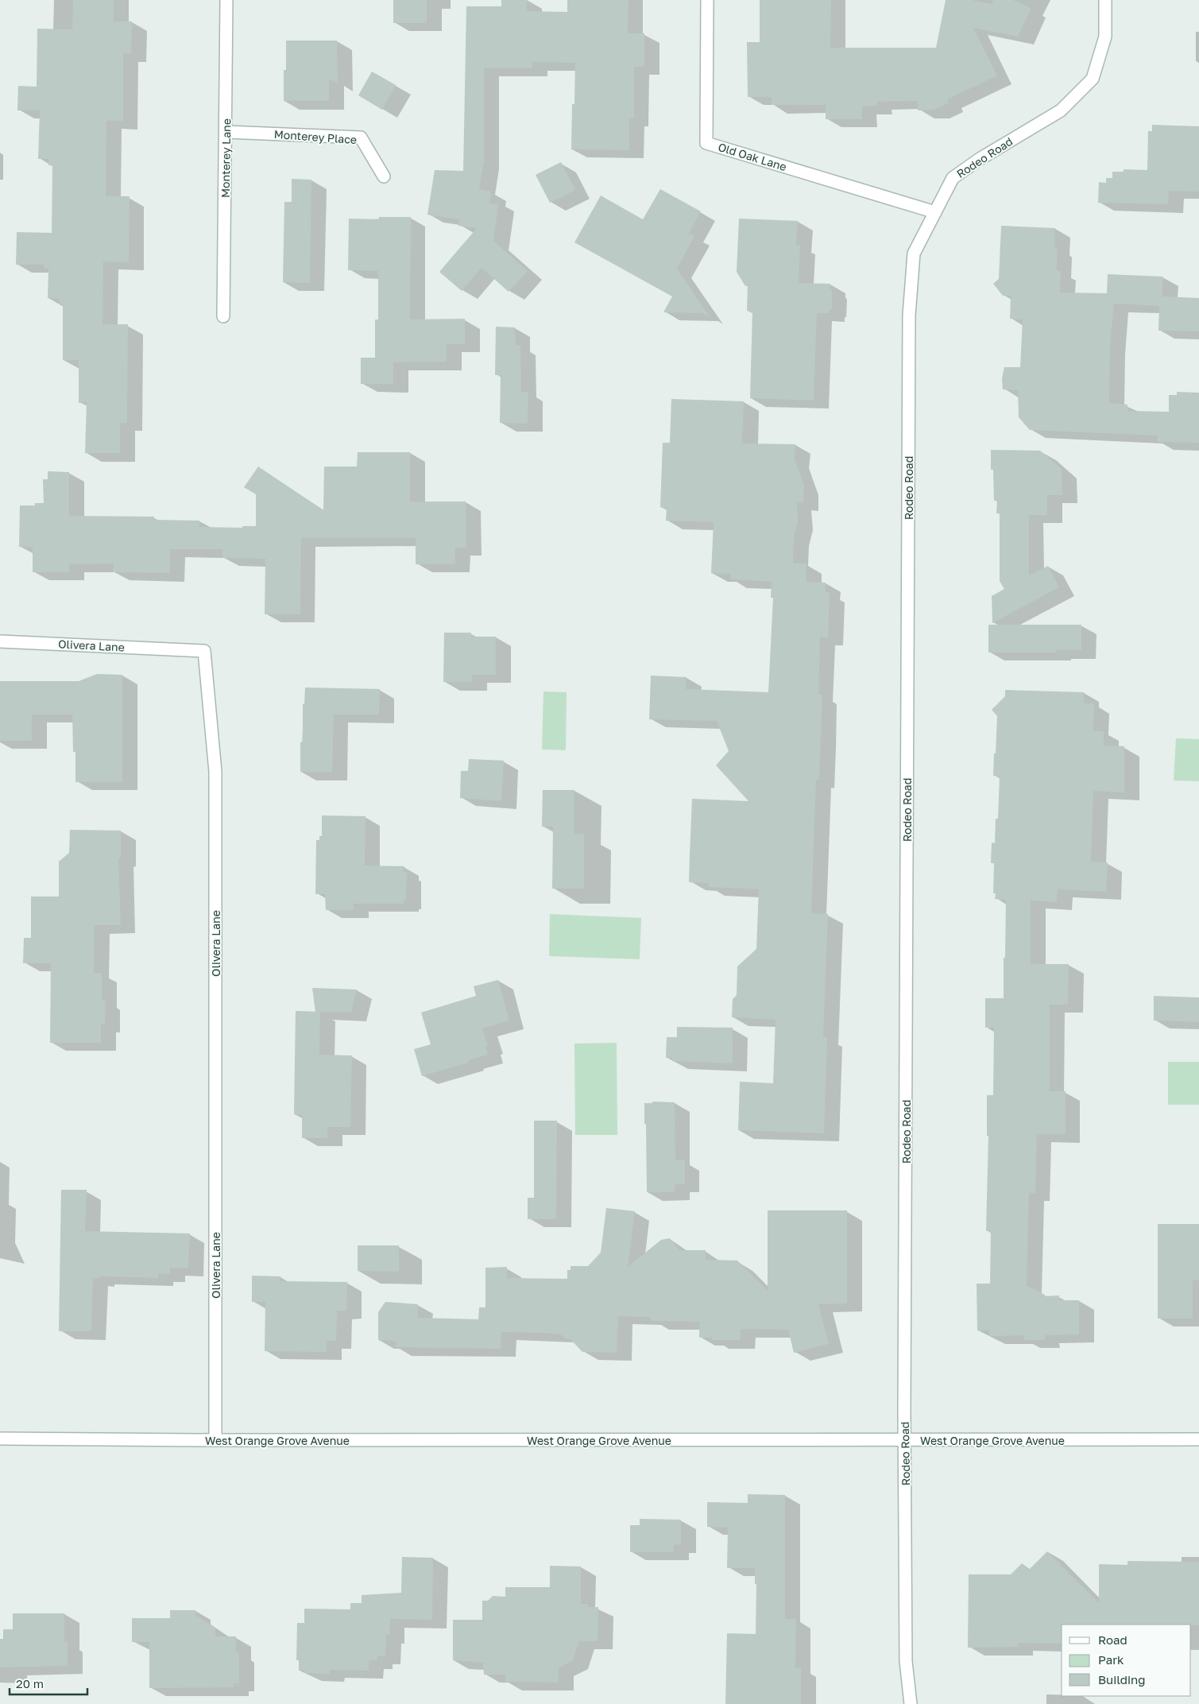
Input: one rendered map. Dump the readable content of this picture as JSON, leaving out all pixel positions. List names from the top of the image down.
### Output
{
  "streets": {
    "street": [
      "Monterey Place",
      "Old Oak Lane",
      "Rodeo Road",
      "Monterey Lane",
      "Olivera Lane",
      "West Orange Grove Avenue"
    ]
  },
  "crossings": [
    ["Monterey Place", "Monterey Lane"],
    ["Old Oak Lane", "Rodeo Road"],
    ["Rodeo Road", "West Orange Grove Avenue"],
    ["Olivera Lane", "West Orange Grove Avenue"]
  ],
  "legend": ["Road", "Park", "Building"],
  "scale_bar": "20 m"
}
